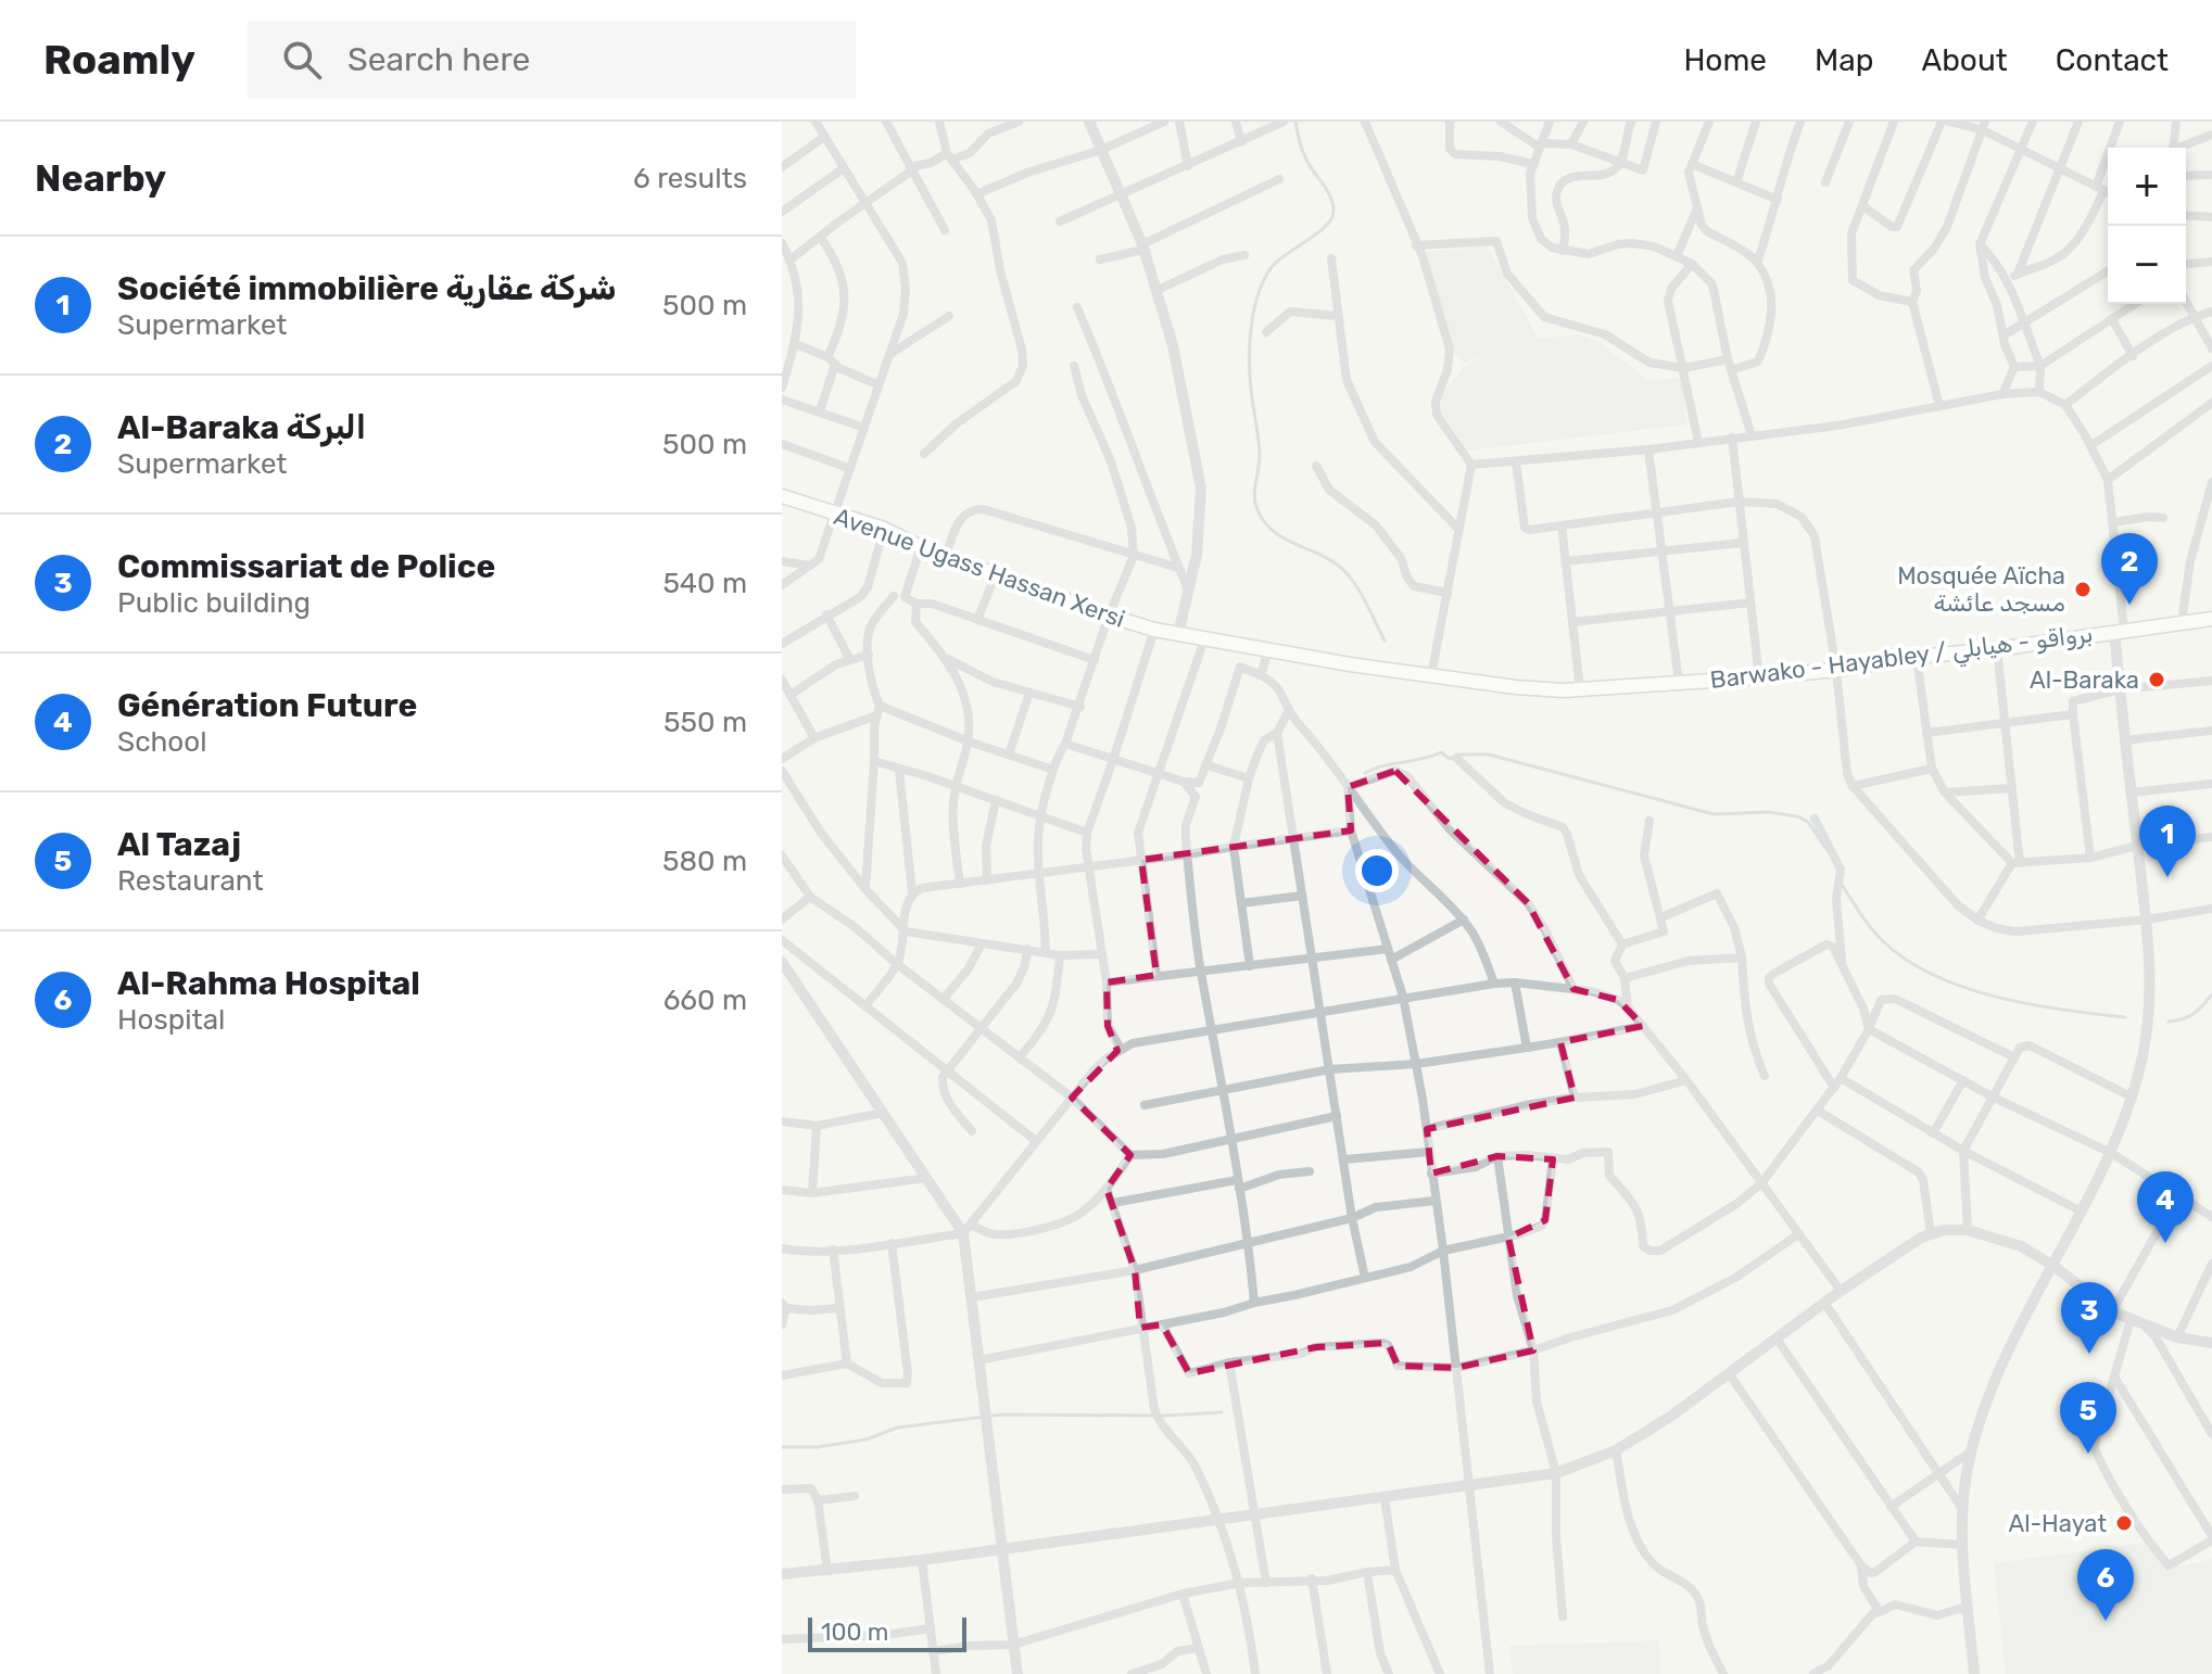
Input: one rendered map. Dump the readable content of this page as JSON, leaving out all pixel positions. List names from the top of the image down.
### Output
{
  "streets": {
    "main road": ["Avenue Ugass Hassan Xersi", "Barwako - Hayabley / برواقو - هيابلي"]
  },
  "crossings": [
    ["Avenue Ugass Hassan Xersi", "Barwako - Hayabley / برواقو - هيابلي"]
  ],
  "places": ["Mosquée Aïcha مسجد عائشة", "Al-Baraka", "Al-Hayat"],
  "scale_bar": "100 m",
  "page": {
    "header": "Roamly",
    "search": "Search here",
    "nav": [
      "Home",
      "Map",
      "About",
      "Contact"
    ],
    "heading": ["Nearby", "6 results"],
    "map_buttons": ["+", "−"],
    "list": [
      {
        "mark": "1",
        "name": "Société immobilière شركة عقارية",
        "note": "Supermarket",
        "value": "500 m"
      },
      {
        "mark": "2",
        "name": "Al-Baraka البركة",
        "note": "Supermarket",
        "value": "500 m"
      },
      {
        "mark": "3",
        "name": "Commissariat de Police",
        "note": "Public building",
        "value": "540 m"
      },
      {
        "mark": "4",
        "name": "Génération Future",
        "note": "School",
        "value": "550 m"
      },
      {
        "mark": "5",
        "name": "Al Tazaj",
        "note": "Restaurant",
        "value": "580 m"
      },
      {
        "mark": "6",
        "name": "Al-Rahma Hospital",
        "note": "Hospital",
        "value": "660 m"
      }
    ],
    "pins": [
      "2",
      "1",
      "4",
      "3",
      "5",
      "6"
    ],
    "scale": "100 m"
  }
}
